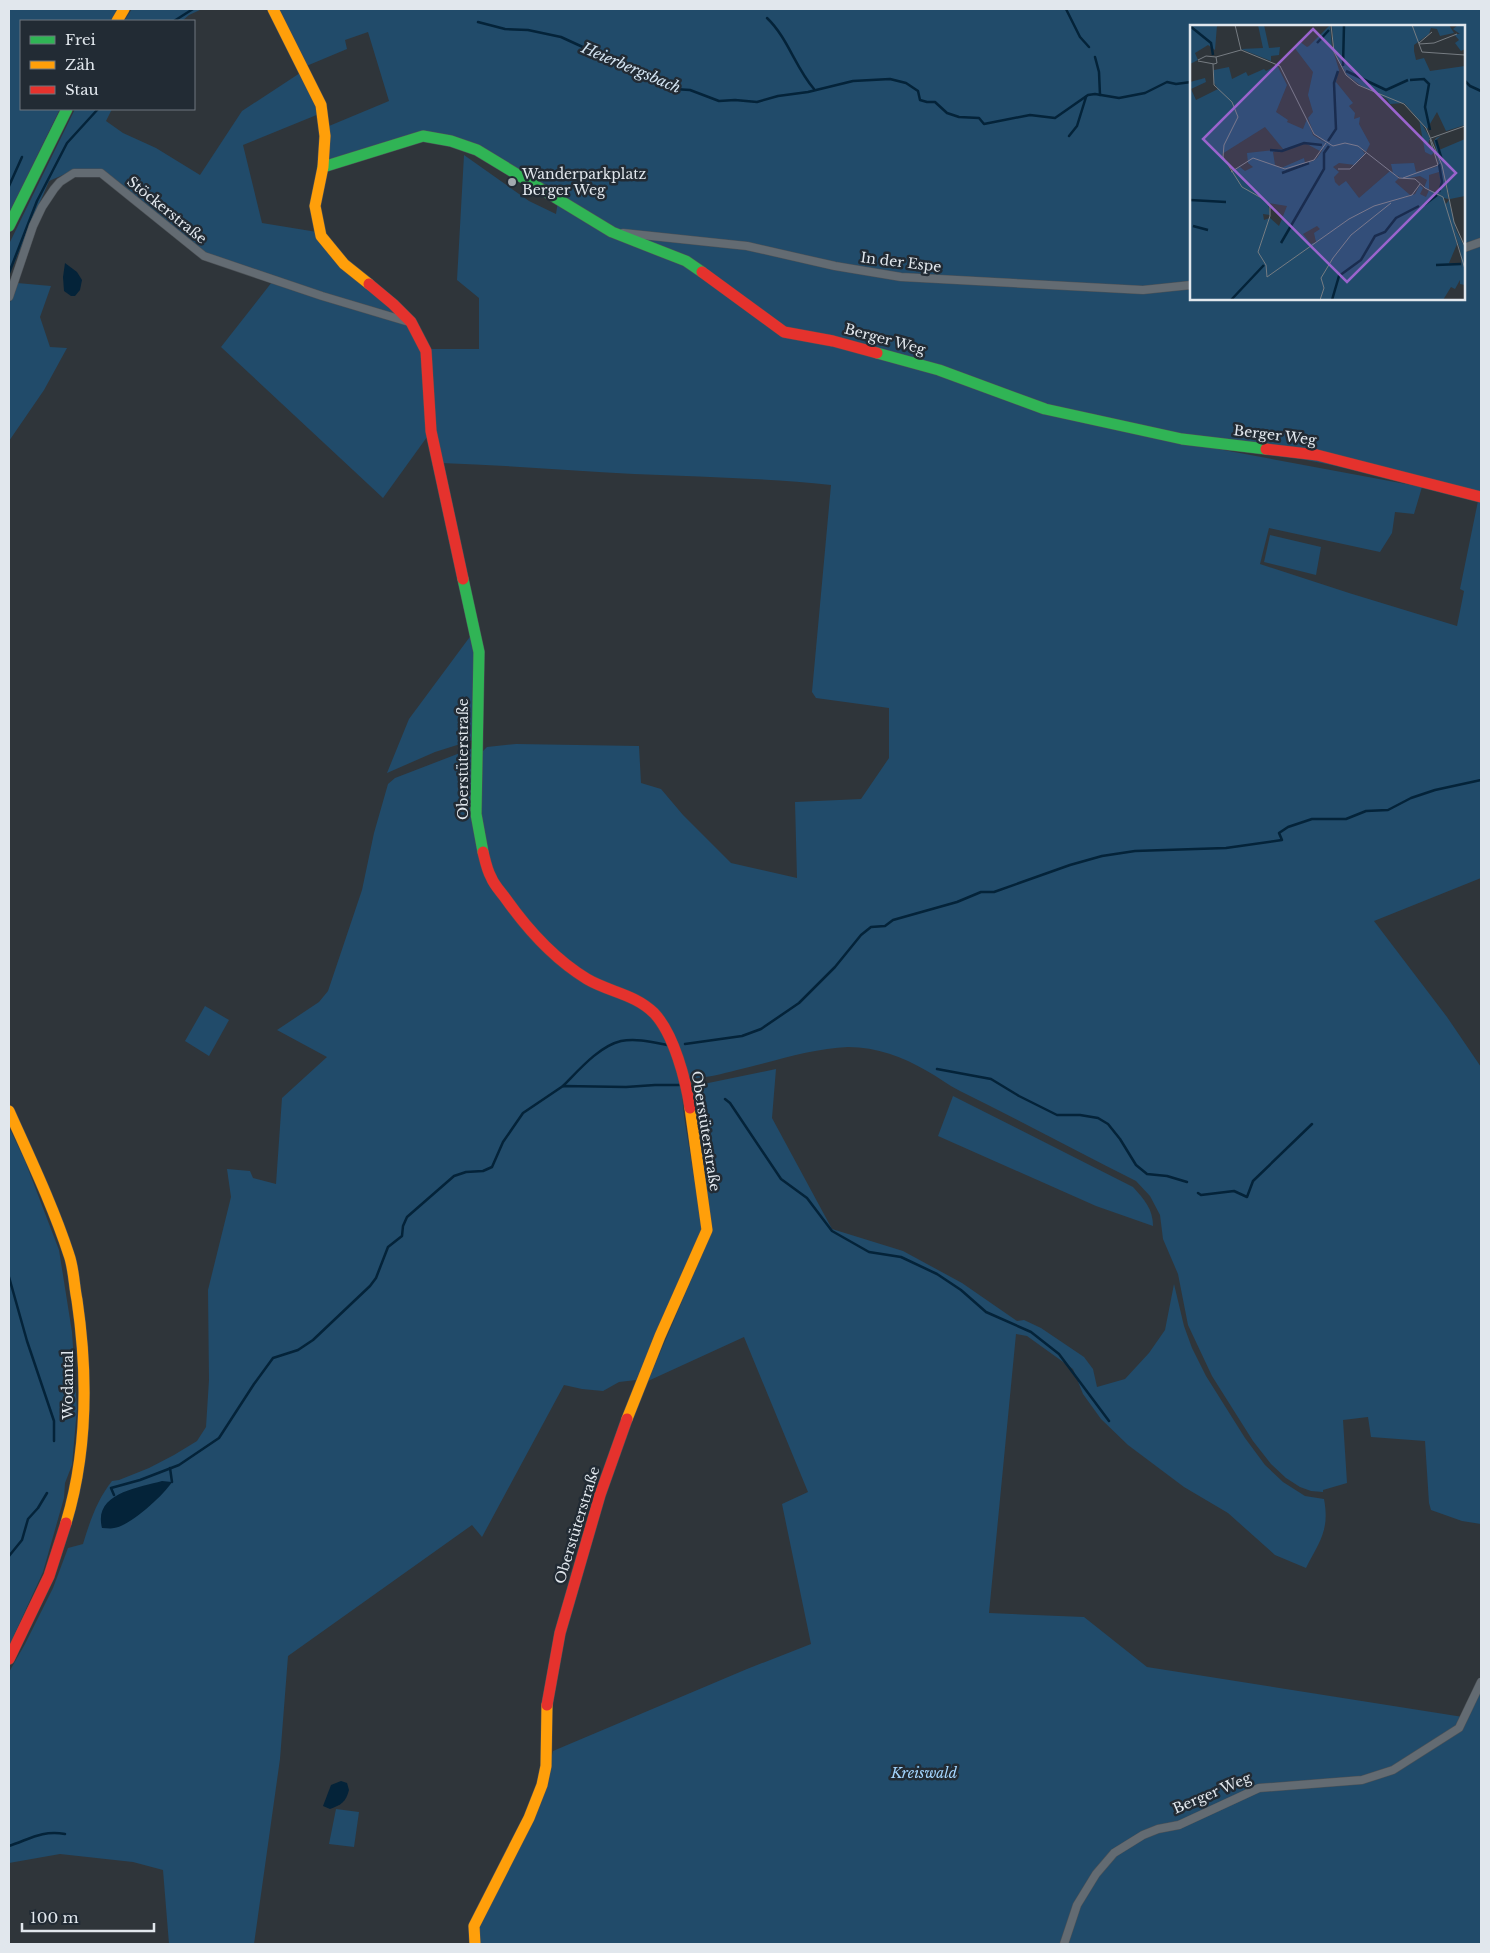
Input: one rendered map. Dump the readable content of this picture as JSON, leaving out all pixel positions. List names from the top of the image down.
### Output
{
  "streets": {
    "street": [
      "Stöckerstraße",
      "In der Espe",
      "Berger Weg",
      "Oberstüterstraße",
      "Wodantal"
    ]
  },
  "crossings": [
    ["Stöckerstraße", "Oberstüterstraße"],
    ["In der Espe", "Berger Weg"],
    ["Berger Weg", "Oberstüterstraße"]
  ],
  "water": ["Heierbergsbach"],
  "parks": ["Kreiswald"],
  "places": ["Wanderparkplatz Berger Weg"],
  "legend": ["Frei", "Zäh", "Stau"],
  "scale_bar": "100 m"
}
